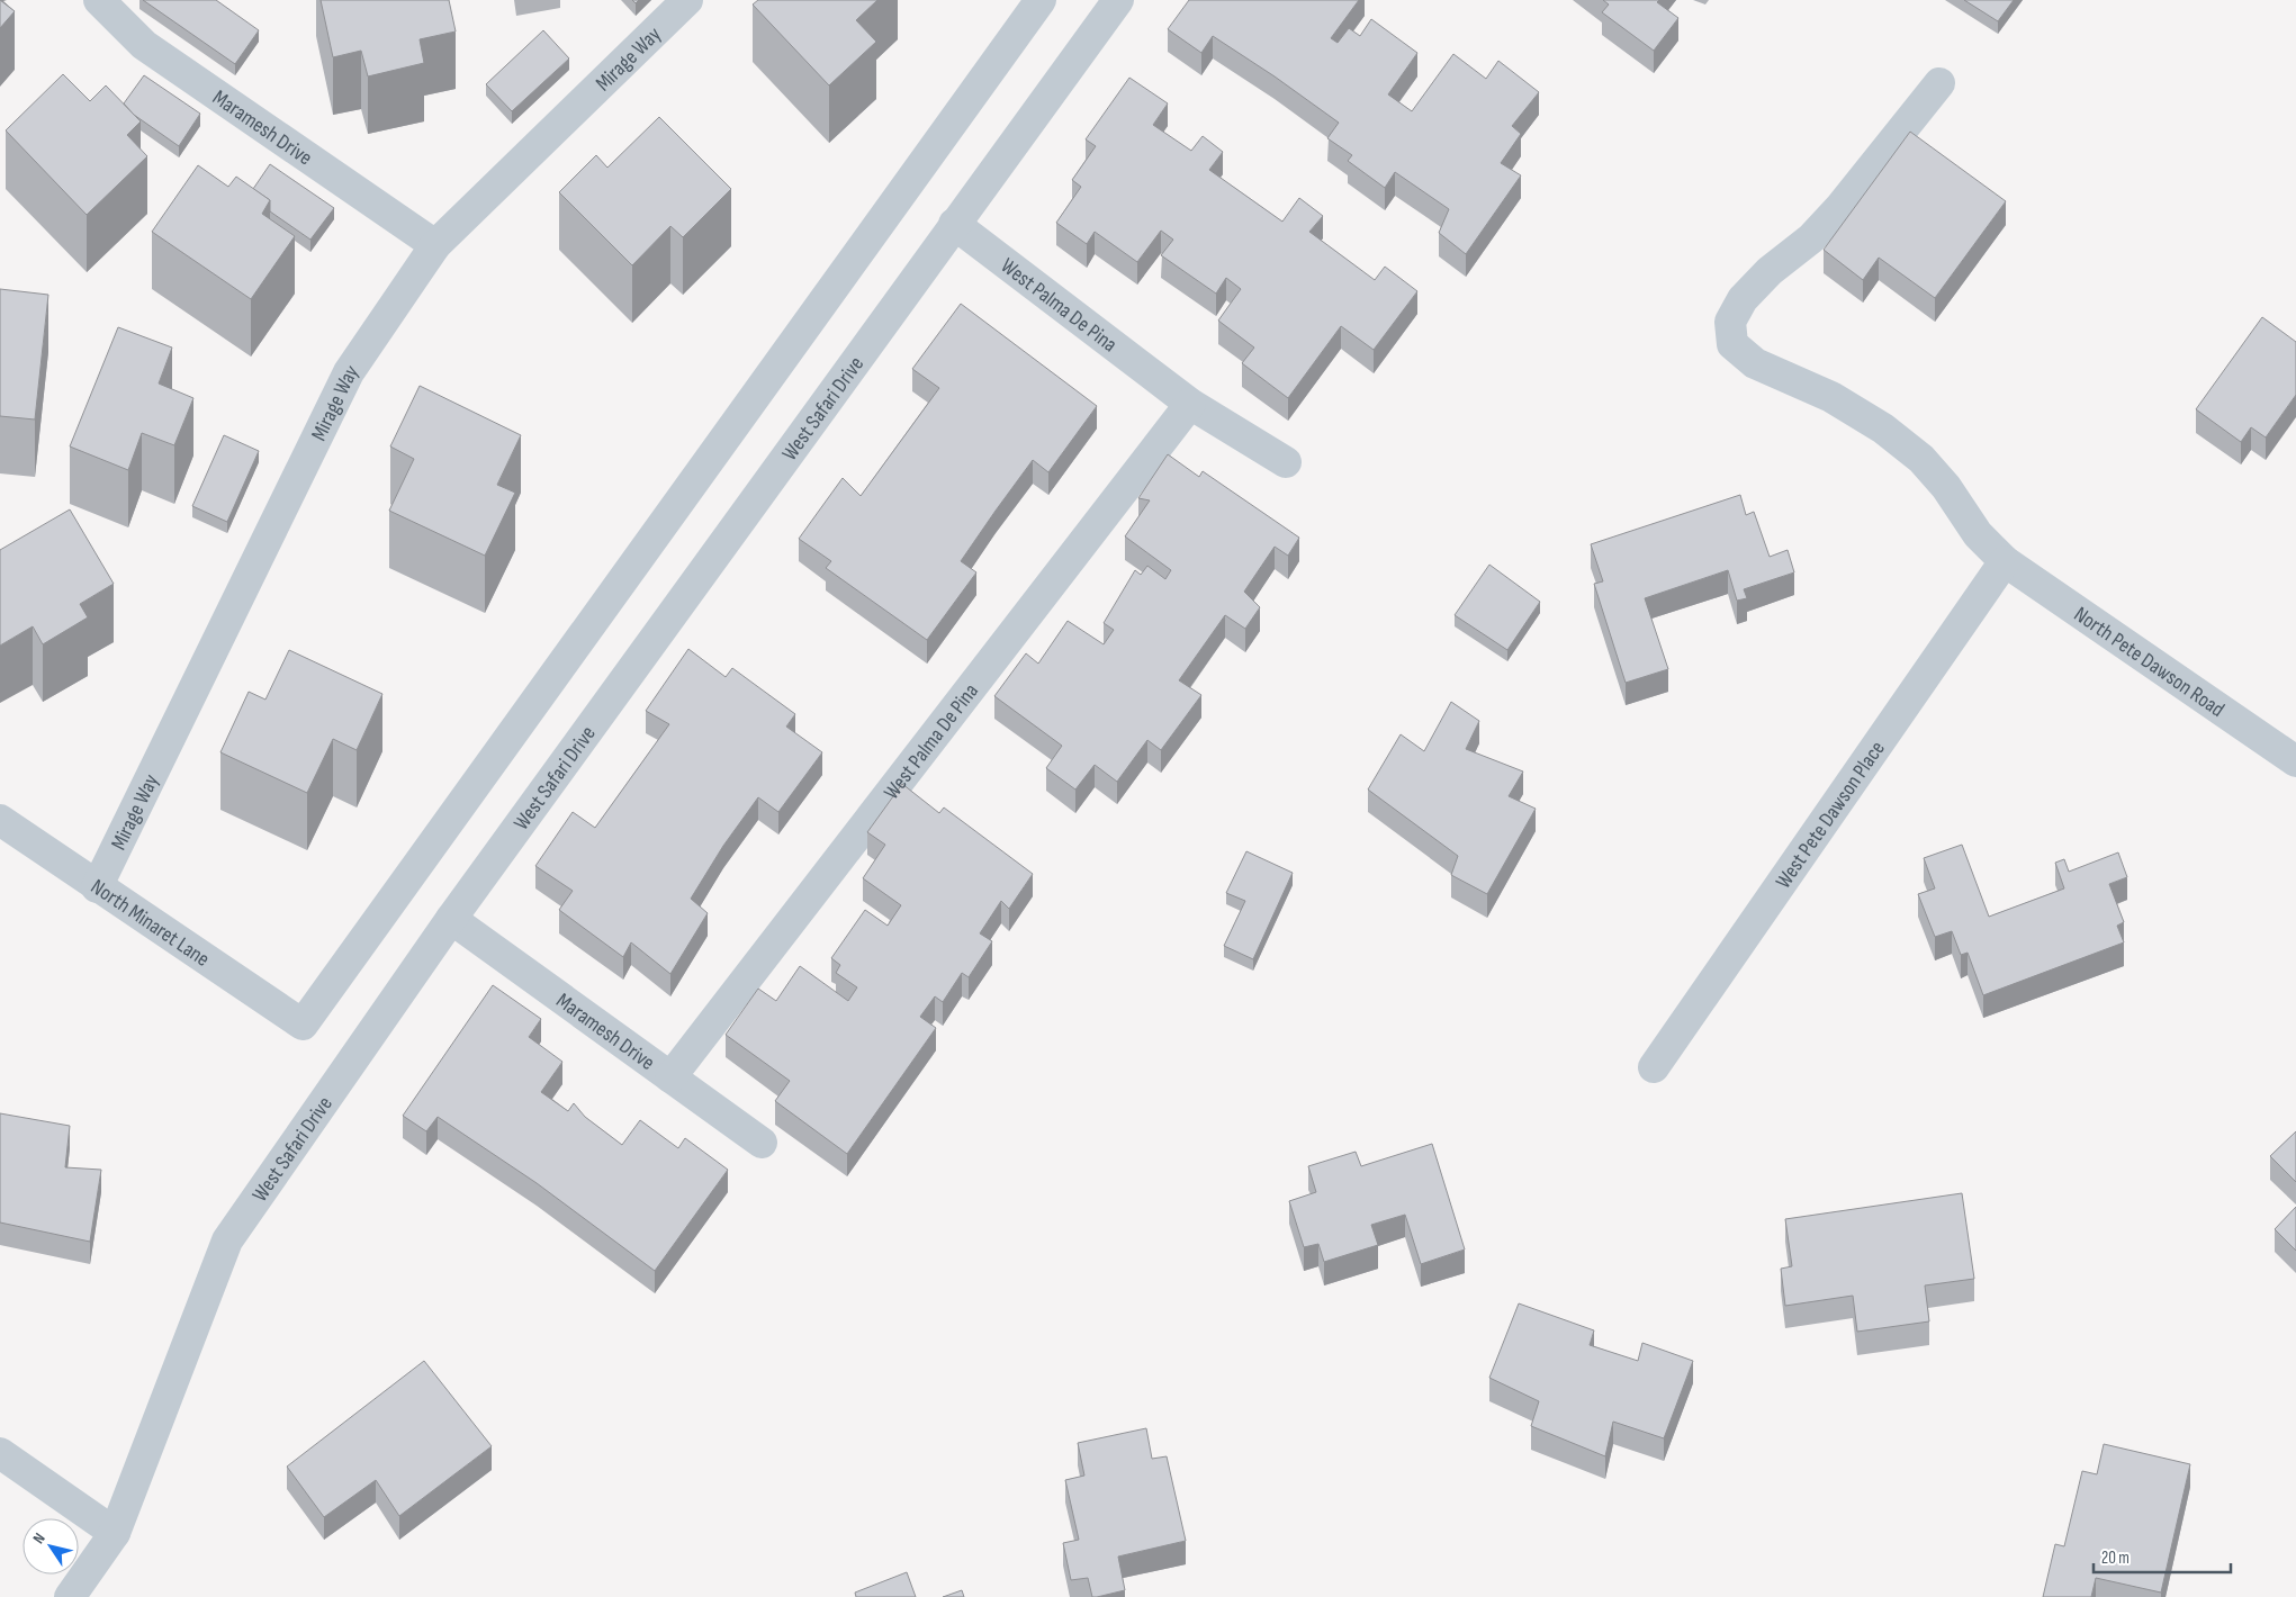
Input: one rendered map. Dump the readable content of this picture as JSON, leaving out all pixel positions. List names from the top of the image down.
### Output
{
  "streets": {
    "street": [
      "Mirage Way",
      "Maramesh Drive",
      "West Palma De Pina",
      "West Safari Drive",
      "North Pete Dawson Road",
      "West Pete Dawson Place",
      "North Minaret Lane"
    ]
  },
  "crossings": [
    ["Mirage Way", "Maramesh Drive"],
    ["Mirage Way", "North Minaret Lane"],
    ["Maramesh Drive", "West Palma De Pina"],
    ["Maramesh Drive", "West Safari Drive"],
    ["West Palma De Pina", "West Safari Drive"],
    ["North Pete Dawson Road", "West Pete Dawson Place"]
  ],
  "scale_bar": "20 m",
  "north": "top left"
}
